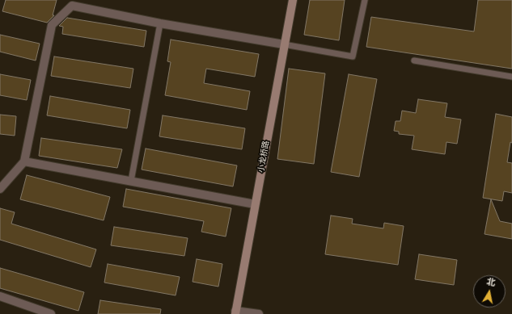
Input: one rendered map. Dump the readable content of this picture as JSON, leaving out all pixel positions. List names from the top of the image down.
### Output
{
  "streets": {
    "street": ["小龙桥路"]
  },
  "north": "top"
}
